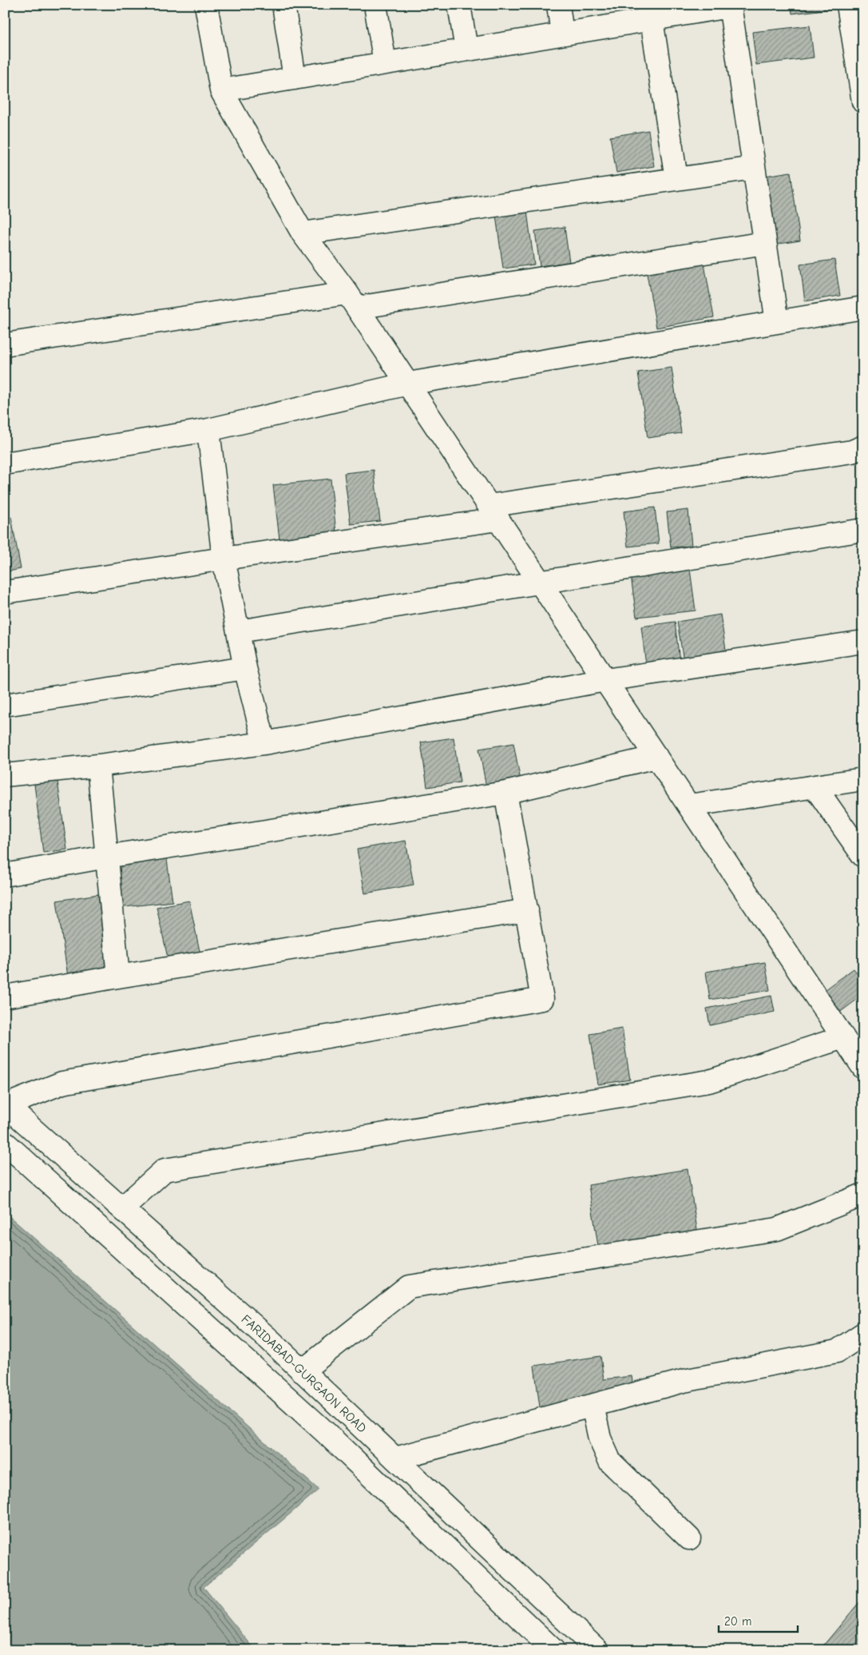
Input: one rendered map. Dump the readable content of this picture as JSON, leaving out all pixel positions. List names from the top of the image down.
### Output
{
  "streets": {
    "street": ["FARIDABAD-GURGAON ROAD"]
  },
  "scale_bar": "20 m"
}
